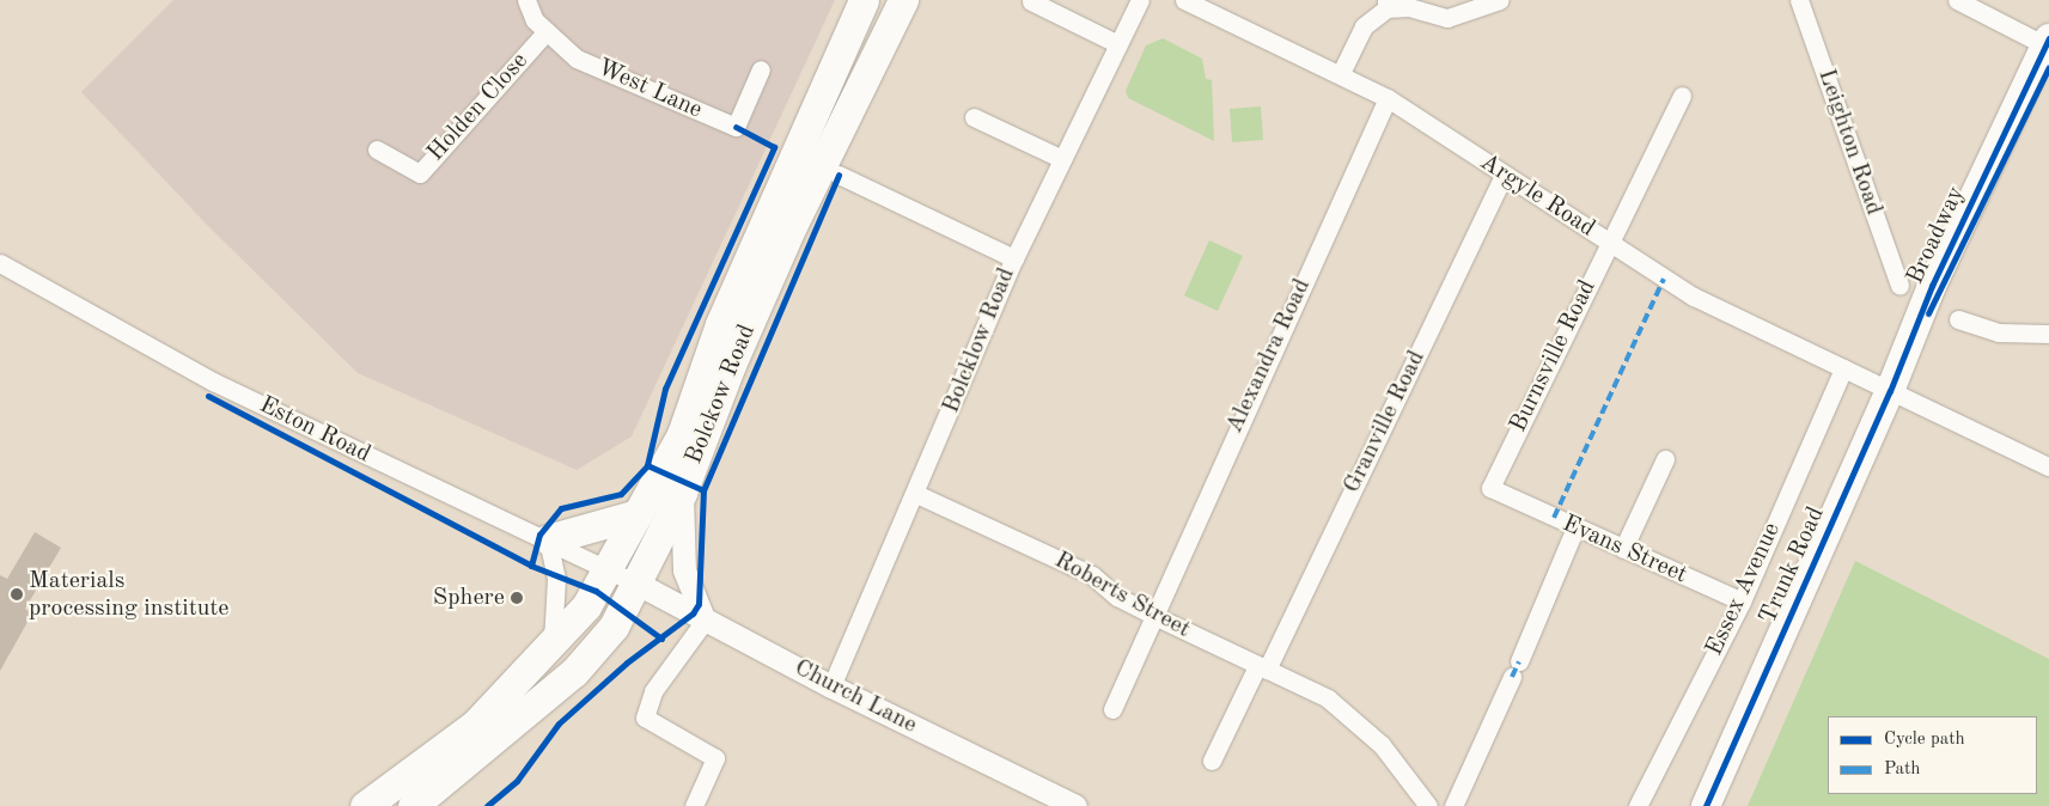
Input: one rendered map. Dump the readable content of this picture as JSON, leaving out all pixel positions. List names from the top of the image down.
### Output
{
  "streets": {
    "highway": ["Bolckow Road"],
    "main road": ["Broadway", "Trunk Road"],
    "street": [
      "West Lane",
      "Holden Close",
      "Leighton Road",
      "Argyle Road",
      "Bolcklow Road",
      "Alexandra Road",
      "Burnsville Road",
      "Granville Road",
      "Eston Road",
      "Evans Street",
      "Essex Avenue",
      "Roberts Street",
      "Church Lane"
    ]
  },
  "crossings": [
    ["West Lane", "Holden Close"],
    ["Argyle Road", "Alexandra Road"],
    ["Argyle Road", "Burnsville Road"],
    ["Argyle Road", "Granville Road"],
    ["Argyle Road", "Trunk Road"],
    ["Argyle Road", "Essex Avenue"],
    ["Broadway", "Trunk Road"],
    ["Bolcklow Road", "Roberts Street"],
    ["Bolcklow Road", "Church Lane"],
    ["Alexandra Road", "Roberts Street"],
    ["Burnsville Road", "Evans Street"],
    ["Bolckow Road", "Eston Road"],
    ["Bolckow Road", "Church Lane"],
    ["Granville Road", "Roberts Street"],
    ["Eston Road", "Church Lane"],
    ["Evans Street", "Essex Avenue"]
  ],
  "places": ["Materials processing institute", "Sphere"],
  "legend": ["Cycle path", "Path"]
}
